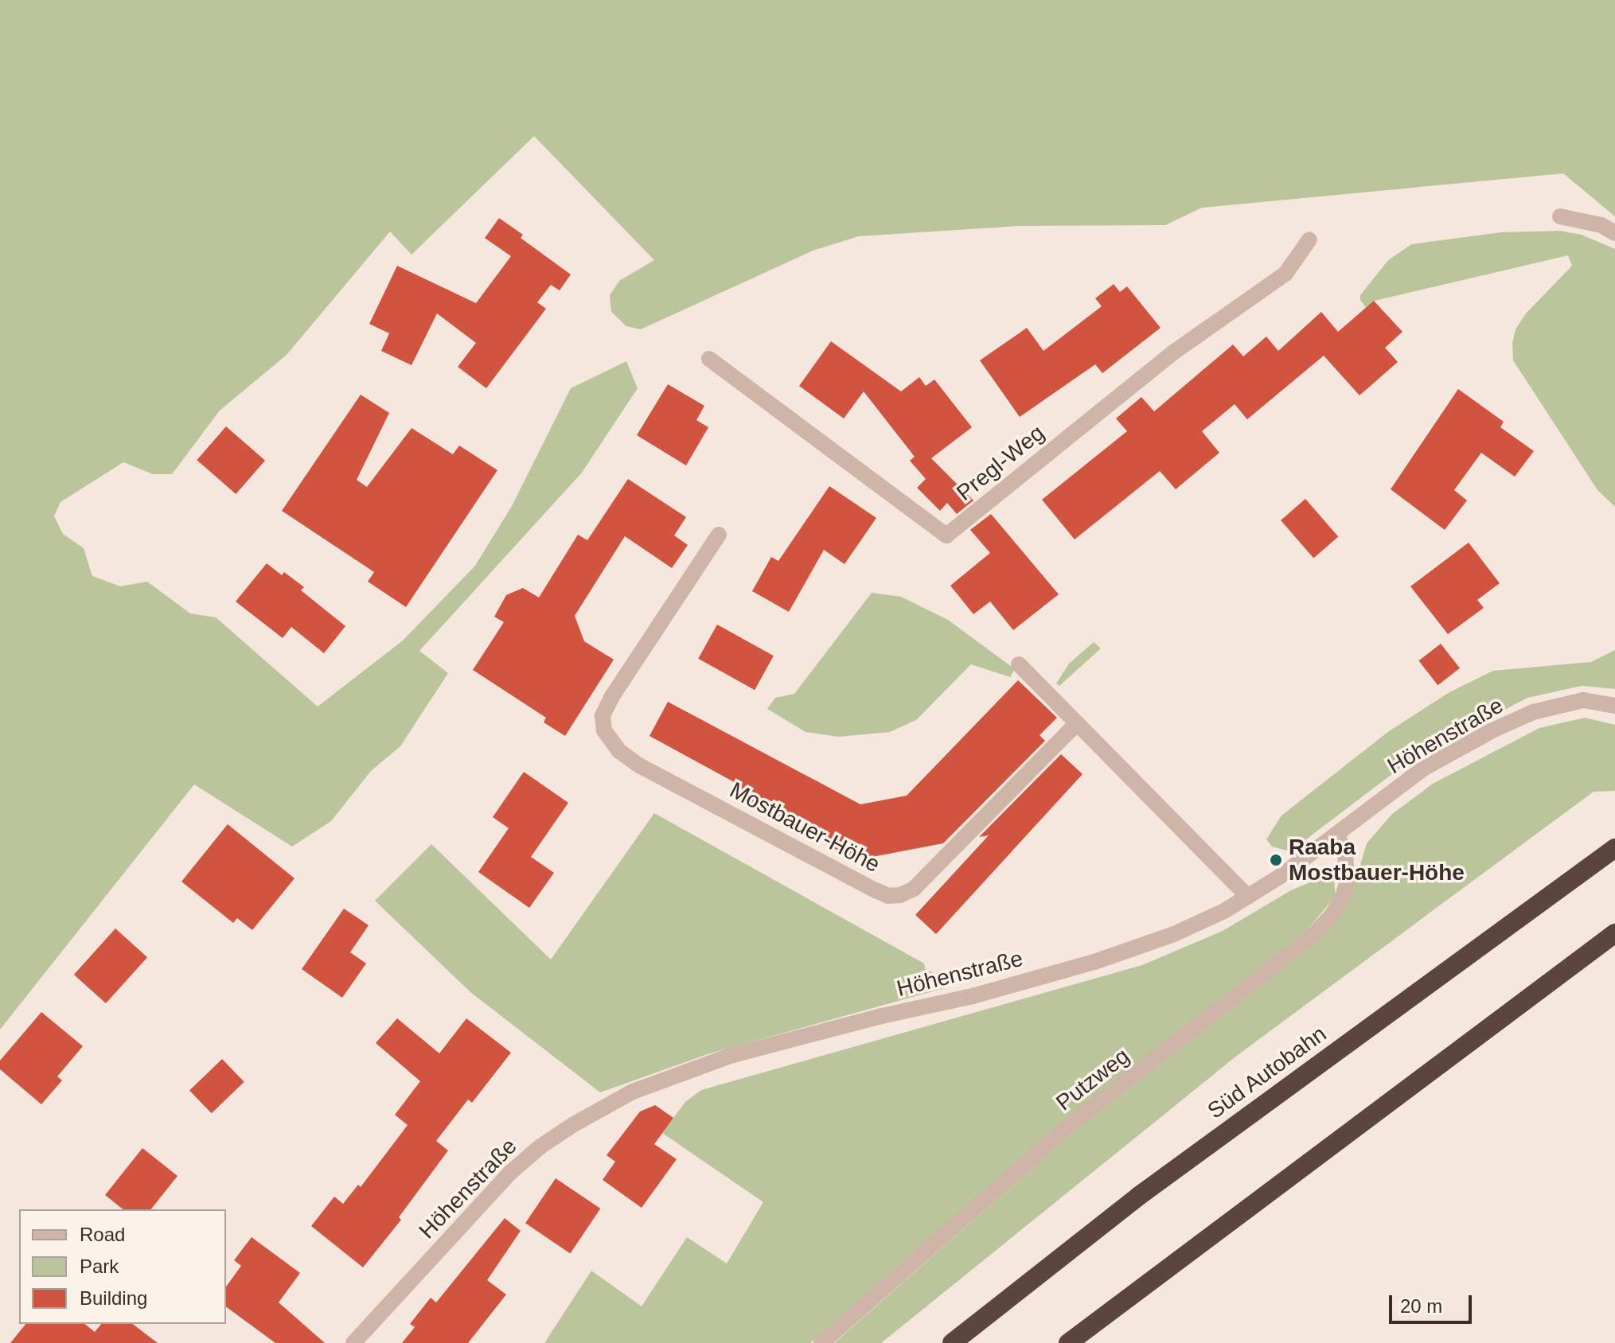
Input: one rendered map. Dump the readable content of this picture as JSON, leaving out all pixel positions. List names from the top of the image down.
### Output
{
  "streets": {
    "highway": ["Süd Autobahn"],
    "street": [
      "Pregl-Weg",
      "Höhenstraße",
      "Mostbauer-Höhe",
      "Putzweg"
    ]
  },
  "crossings": [
    ["Höhenstraße", "Putzweg"]
  ],
  "places": ["Raaba Mostbauer-Höhe"],
  "legend": ["Road", "Park", "Building"],
  "scale_bar": "20 m"
}
